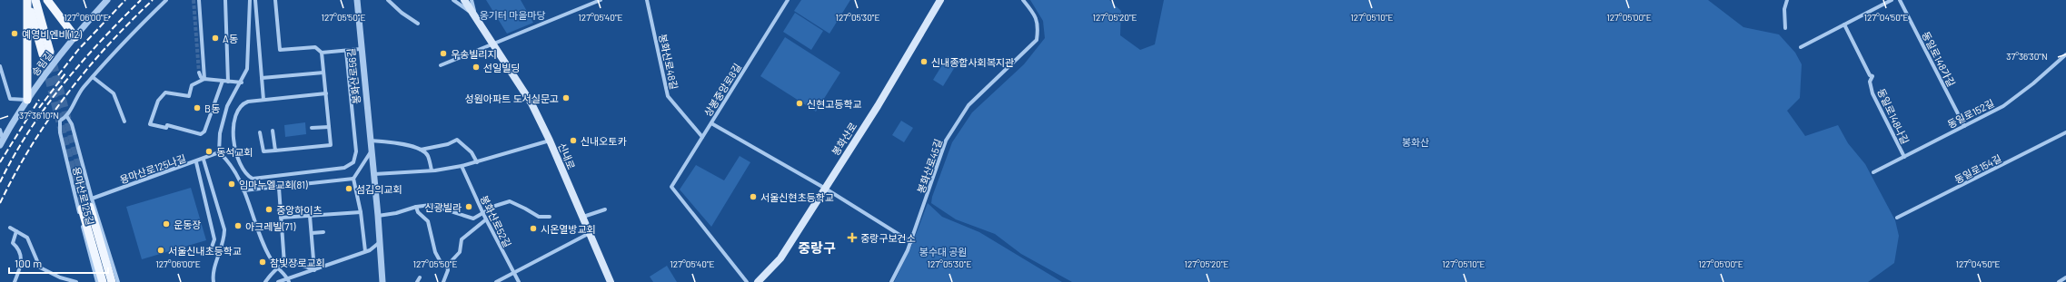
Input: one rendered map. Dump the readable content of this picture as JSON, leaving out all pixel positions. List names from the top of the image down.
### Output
{
  "streets": {
    "main road": ["봉화산로", "신내로"],
    "street": [
      "동일로148가길",
      "봉화산로48길",
      "송림길",
      "봉화산로56길",
      "상봉중앙로8길",
      "동일로152길",
      "동일로148나길",
      "봉화산로45길",
      "용마산로125나길",
      "동일로154길",
      "용마산로125길",
      "봉화산로52길"
    ]
  },
  "crossings": [
    ["동일로148가길", "동일로152길"],
    ["봉화산로48길", "상봉중앙로8길"],
    ["동일로152길", "동일로148나길"],
    ["용마산로125나길", "용마산로125길"]
  ],
  "districts": ["중랑구"],
  "parks": ["옹기터 마을마당", "봉화산", "봉수대 공원"],
  "places": {
    "other": [
      "예영비엔비(12)",
      "A동",
      "우송빌리지",
      "신내종합사회복지관",
      "선일빌딩",
      "성원아파트 도서실문고",
      "신현고등학교",
      "B동",
      "신내오토카",
      "동석교회",
      "임마누엘교회(81)",
      "섬김의교회",
      "서울신현초등학교",
      "신광빌라",
      "중앙하이츠",
      "운동장",
      "아크레빌(71)",
      "시온열방교회",
      "서울신내초등학교",
      "참빛장로교회"
    ],
    "health": ["중랑구보건소"]
  },
  "scale_bar": "100 m",
  "coordinates": [
    "127°06'00\"E",
    "127°05'50\"E",
    "127°05'40\"E",
    "127°05'30\"E",
    "127°05'20\"E",
    "127°05'10\"E",
    "127°05'00\"E",
    "127°04'50\"E",
    "37°36'30\"N",
    "37°36'10\"N"
  ]
}
